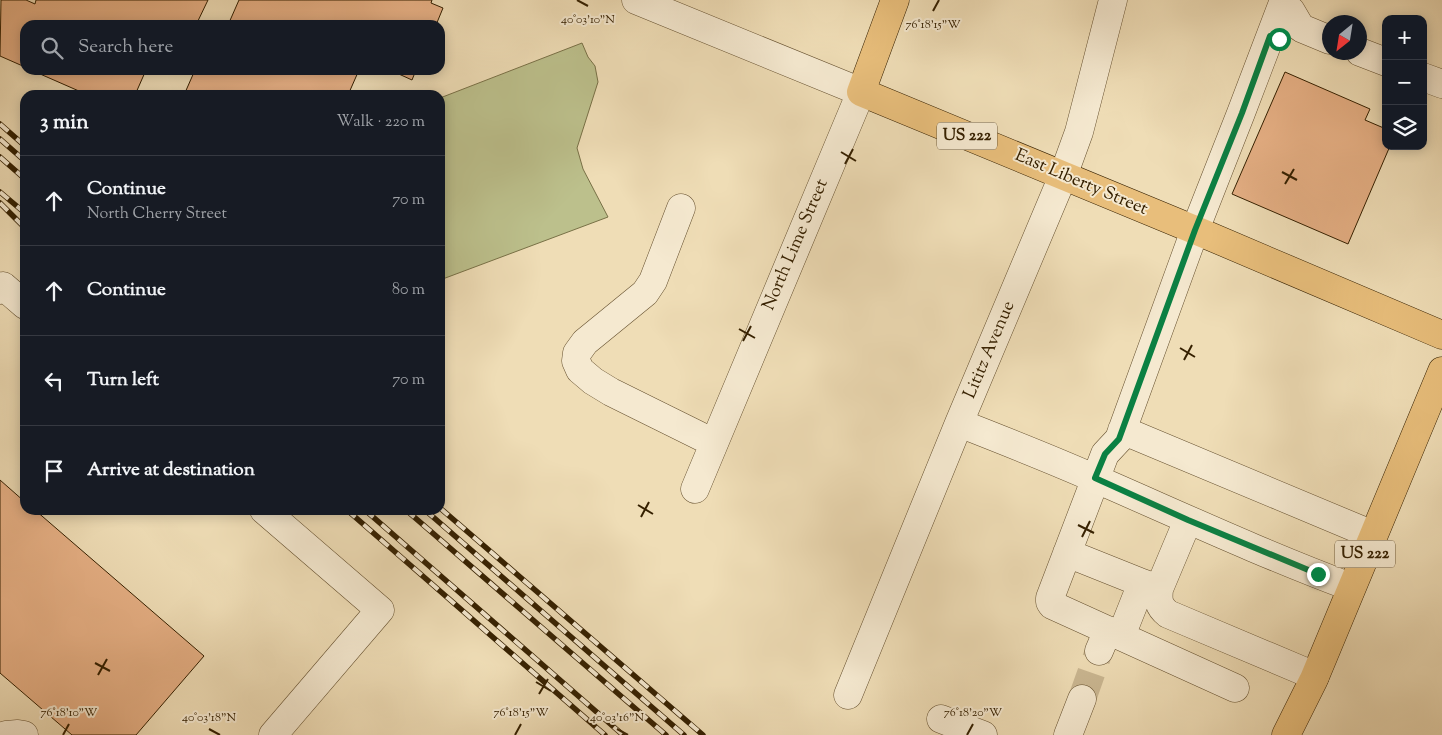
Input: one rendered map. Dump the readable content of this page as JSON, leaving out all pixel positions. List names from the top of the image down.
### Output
{
  "streets": {
    "highway": ["US 222", "East Liberty Street", "North Lime Street"],
    "street": ["Lititz Avenue"]
  },
  "crossings": [
    ["East Liberty Street", "North Lime Street"],
    ["East Liberty Street", "Lititz Avenue"]
  ],
  "north": "bottom left",
  "page": {
    "map_buttons": ["+", "−"],
    "search": "Search here",
    "heading": ["3 min", "Walk · 220 m"],
    "list": [
      ["Continue", "North Cherry Street", "70 m"],
      ["Continue", "80 m"],
      ["Turn left", "70 m"],
      "Arrive at destination"
    ]
  },
  "coordinates": [
    "40°03'10\"N",
    "76°18'15\"W",
    "76°18'10\"W",
    "76°18'20\"W",
    "40°03'18\"N",
    "40°03'16\"N"
  ]
}
